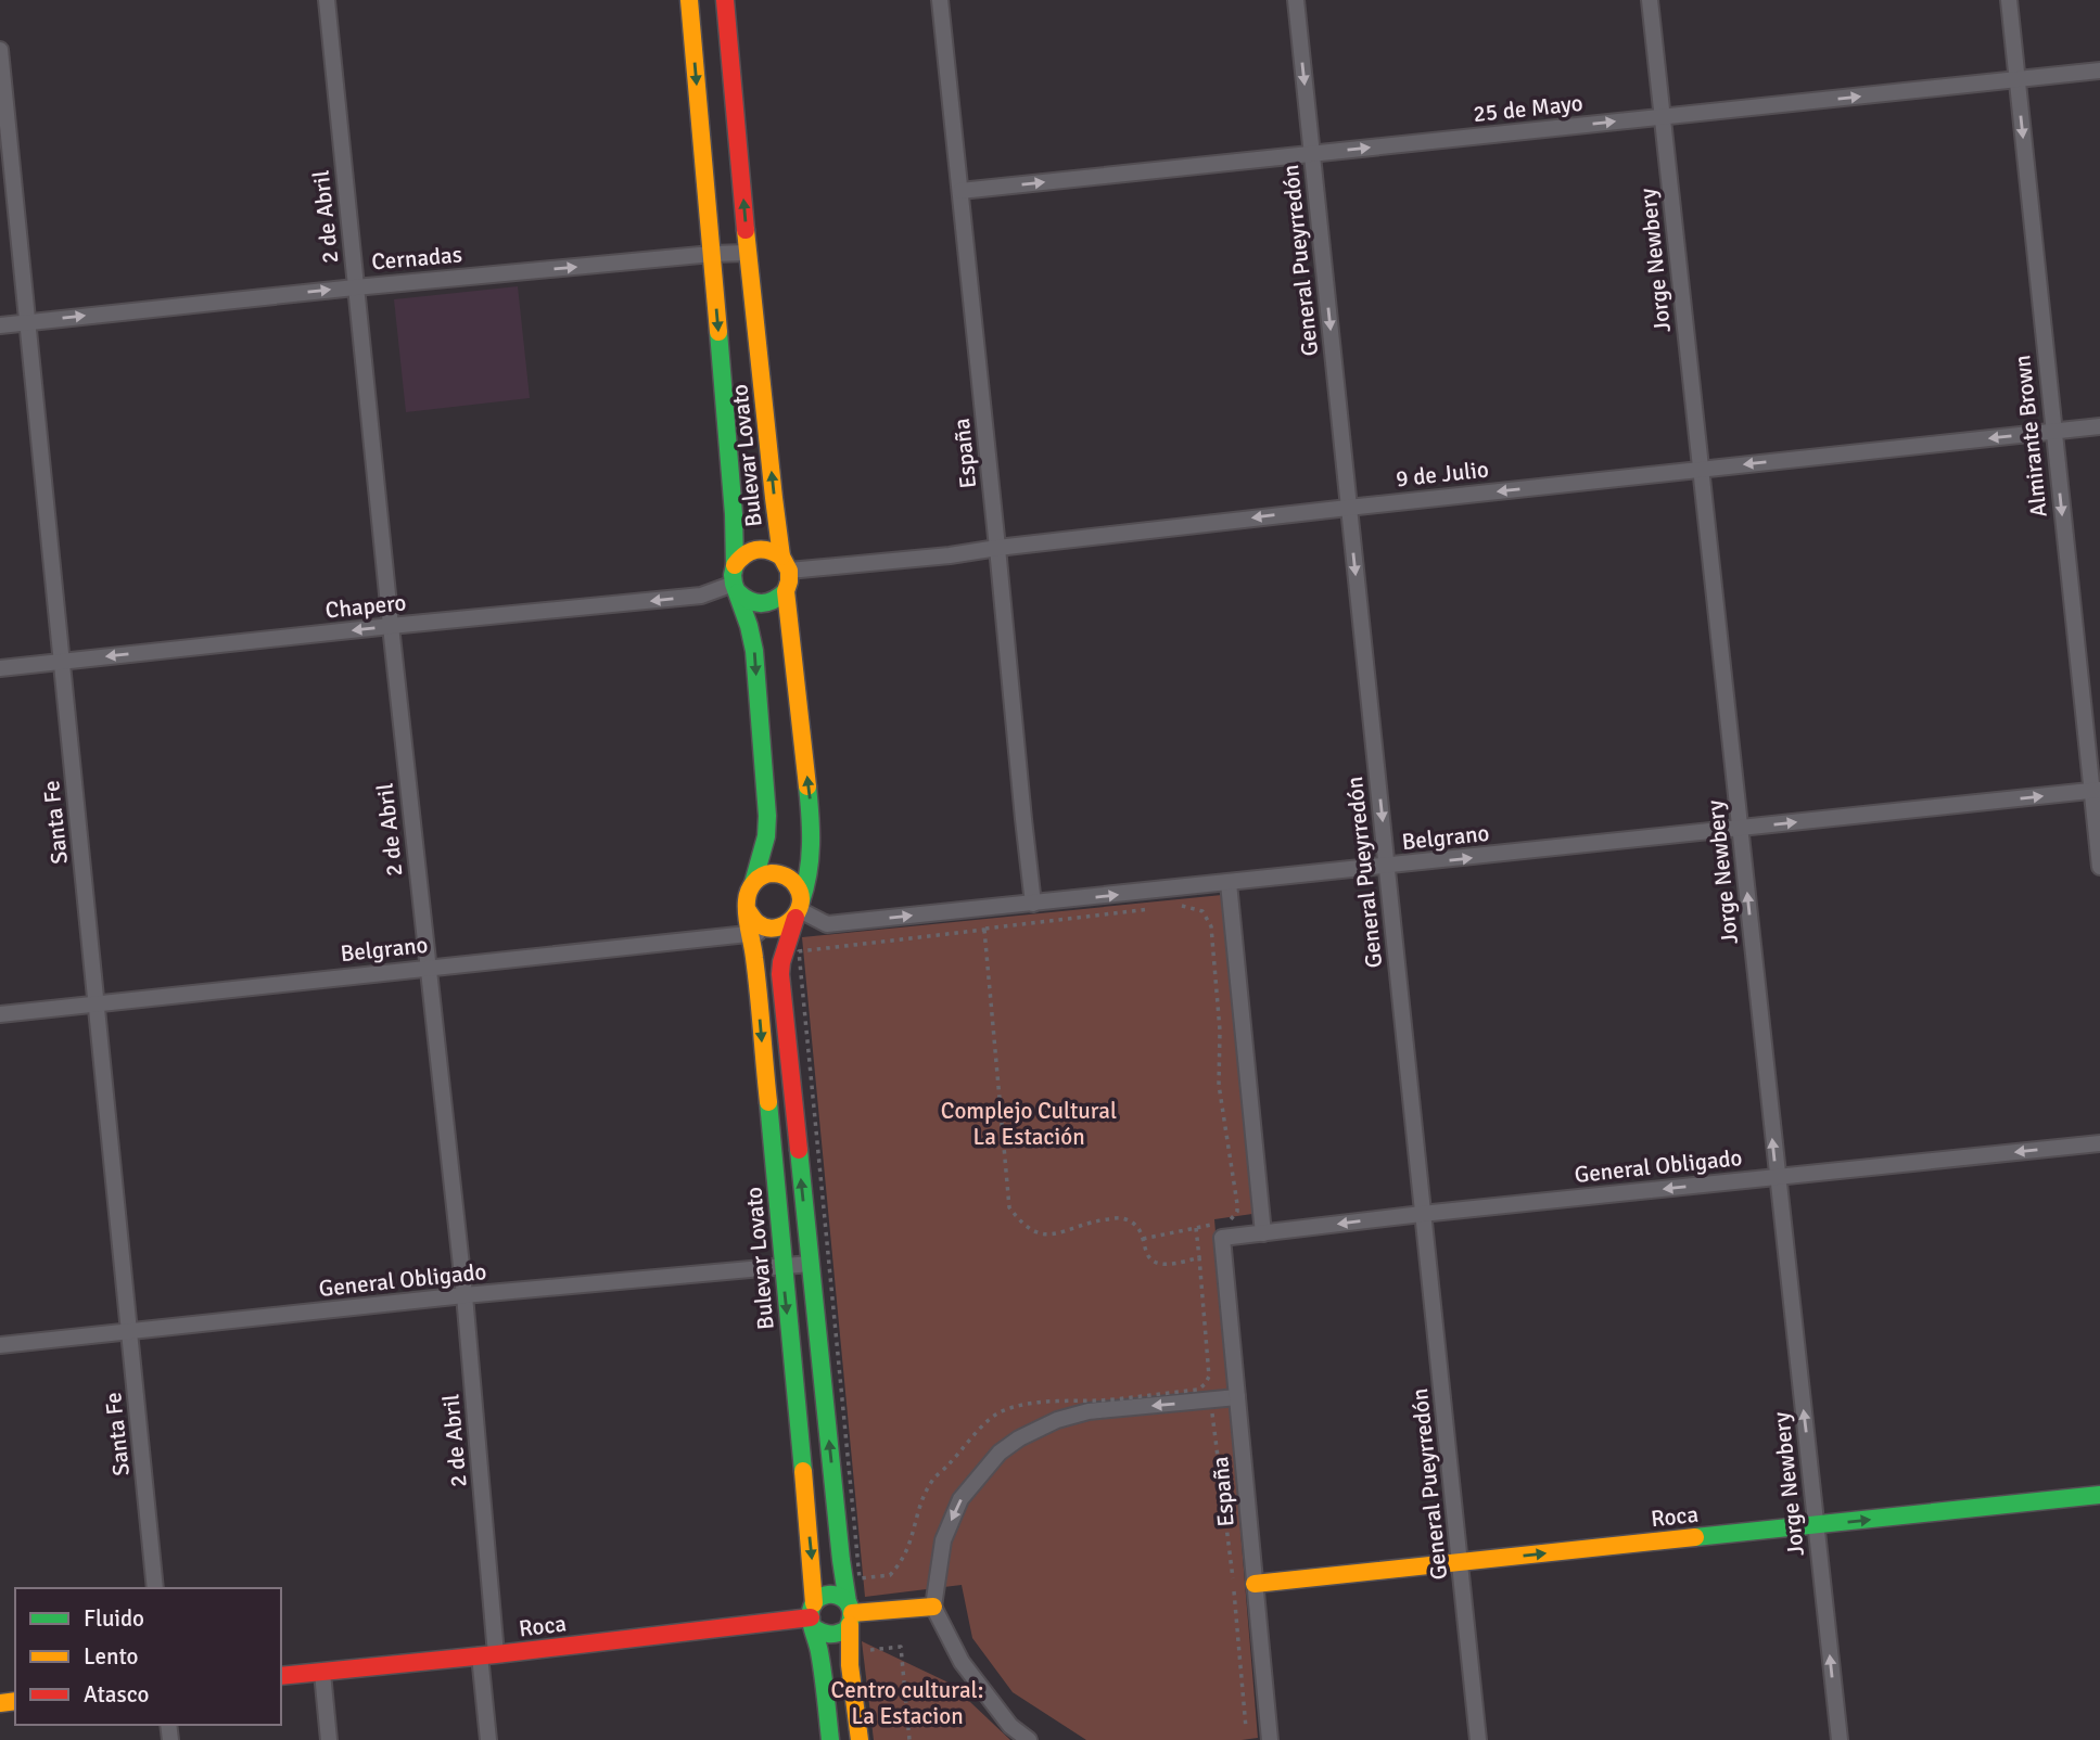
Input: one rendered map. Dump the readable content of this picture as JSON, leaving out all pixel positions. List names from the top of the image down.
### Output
{
  "streets": {
    "main road": ["Bulevar Lovato", "9 de Julio", "Roca"],
    "street": [
      "25 de Mayo",
      "2 de Abril",
      "Cernadas",
      "General Pueyrredón",
      "Jorge Newbery",
      "Almirante Brown",
      "España",
      "Chapero",
      "Santa Fe",
      "Belgrano",
      "General Obligado"
    ]
  },
  "crossings": [
    ["25 de Mayo", "General Pueyrredón"],
    ["25 de Mayo", "Jorge Newbery"],
    ["25 de Mayo", "Almirante Brown"],
    ["25 de Mayo", "España"],
    ["2 de Abril", "Cernadas"],
    ["2 de Abril", "Chapero"],
    ["2 de Abril", "Belgrano"],
    ["2 de Abril", "General Obligado"],
    ["2 de Abril", "Roca"],
    ["Cernadas", "Bulevar Lovato"],
    ["Cernadas", "Santa Fe"],
    ["General Pueyrredón", "9 de Julio"],
    ["General Pueyrredón", "Belgrano"],
    ["General Pueyrredón", "General Obligado"],
    ["General Pueyrredón", "Roca"],
    ["Jorge Newbery", "9 de Julio"],
    ["Jorge Newbery", "Belgrano"],
    ["Jorge Newbery", "General Obligado"],
    ["Jorge Newbery", "Roca"],
    ["Almirante Brown", "9 de Julio"],
    ["Almirante Brown", "Belgrano"],
    ["España", "9 de Julio"],
    ["España", "Belgrano"],
    ["España", "General Obligado"],
    ["España", "Roca"],
    ["Bulevar Lovato", "9 de Julio"],
    ["Bulevar Lovato", "Chapero"],
    ["Bulevar Lovato", "Belgrano"],
    ["Bulevar Lovato", "General Obligado"],
    ["Bulevar Lovato", "Roca"],
    ["9 de Julio", "Chapero"],
    ["Chapero", "Santa Fe"],
    ["Santa Fe", "Belgrano"],
    ["Santa Fe", "General Obligado"]
  ],
  "one_way": [
    "25 de Mayo",
    "Cernadas",
    "General Pueyrredón",
    "Jorge Newbery",
    "Almirante Brown",
    "9 de Julio",
    "Chapero",
    "Belgrano",
    "General Obligado",
    "Roca"
  ],
  "parks": ["Complejo Cultural La Estación", "Centro cultural: La Estacion"],
  "legend": ["Fluido", "Lento", "Atasco"]
}
